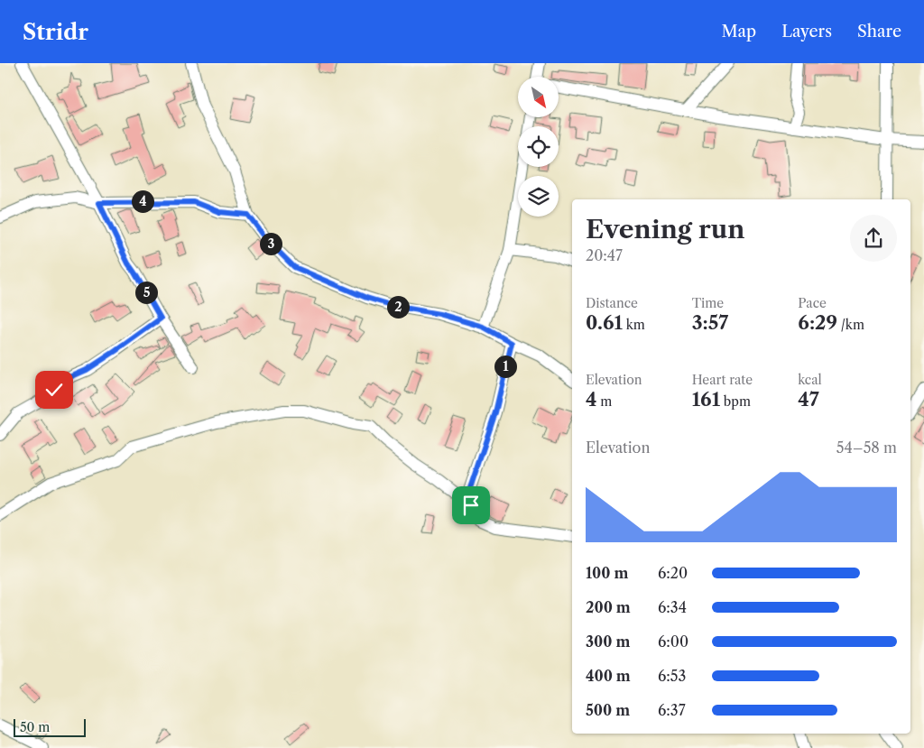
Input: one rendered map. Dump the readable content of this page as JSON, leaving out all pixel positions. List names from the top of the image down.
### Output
{
  "scale_bar": "50 m",
  "north": "bottom right",
  "page": {
    "header": "Stridr",
    "nav": ["Map", "Layers", "Share"],
    "pins": [
      "4",
      "3",
      "5",
      "2",
      "1"
    ],
    "heading": ["Evening run", "20:47"],
    "stats": [
      ["Distance", "0.61 km"],
      ["Time", "3:57"],
      ["Pace", "6:29 /km"],
      ["Elevation", "4 m"],
      ["Heart rate", "161 bpm"],
      ["kcal", "47"]
    ],
    "chart": ["Elevation", "54–58 m"],
    "list": [
      {
        "name": "100 m",
        "note": "6:20"
      },
      {
        "name": "200 m",
        "note": "6:34"
      },
      {
        "name": "300 m",
        "note": "6:00"
      },
      {
        "name": "400 m",
        "note": "6:53"
      },
      {
        "name": "500 m",
        "note": "6:37"
      }
    ],
    "scale": "50 m"
  }
}
